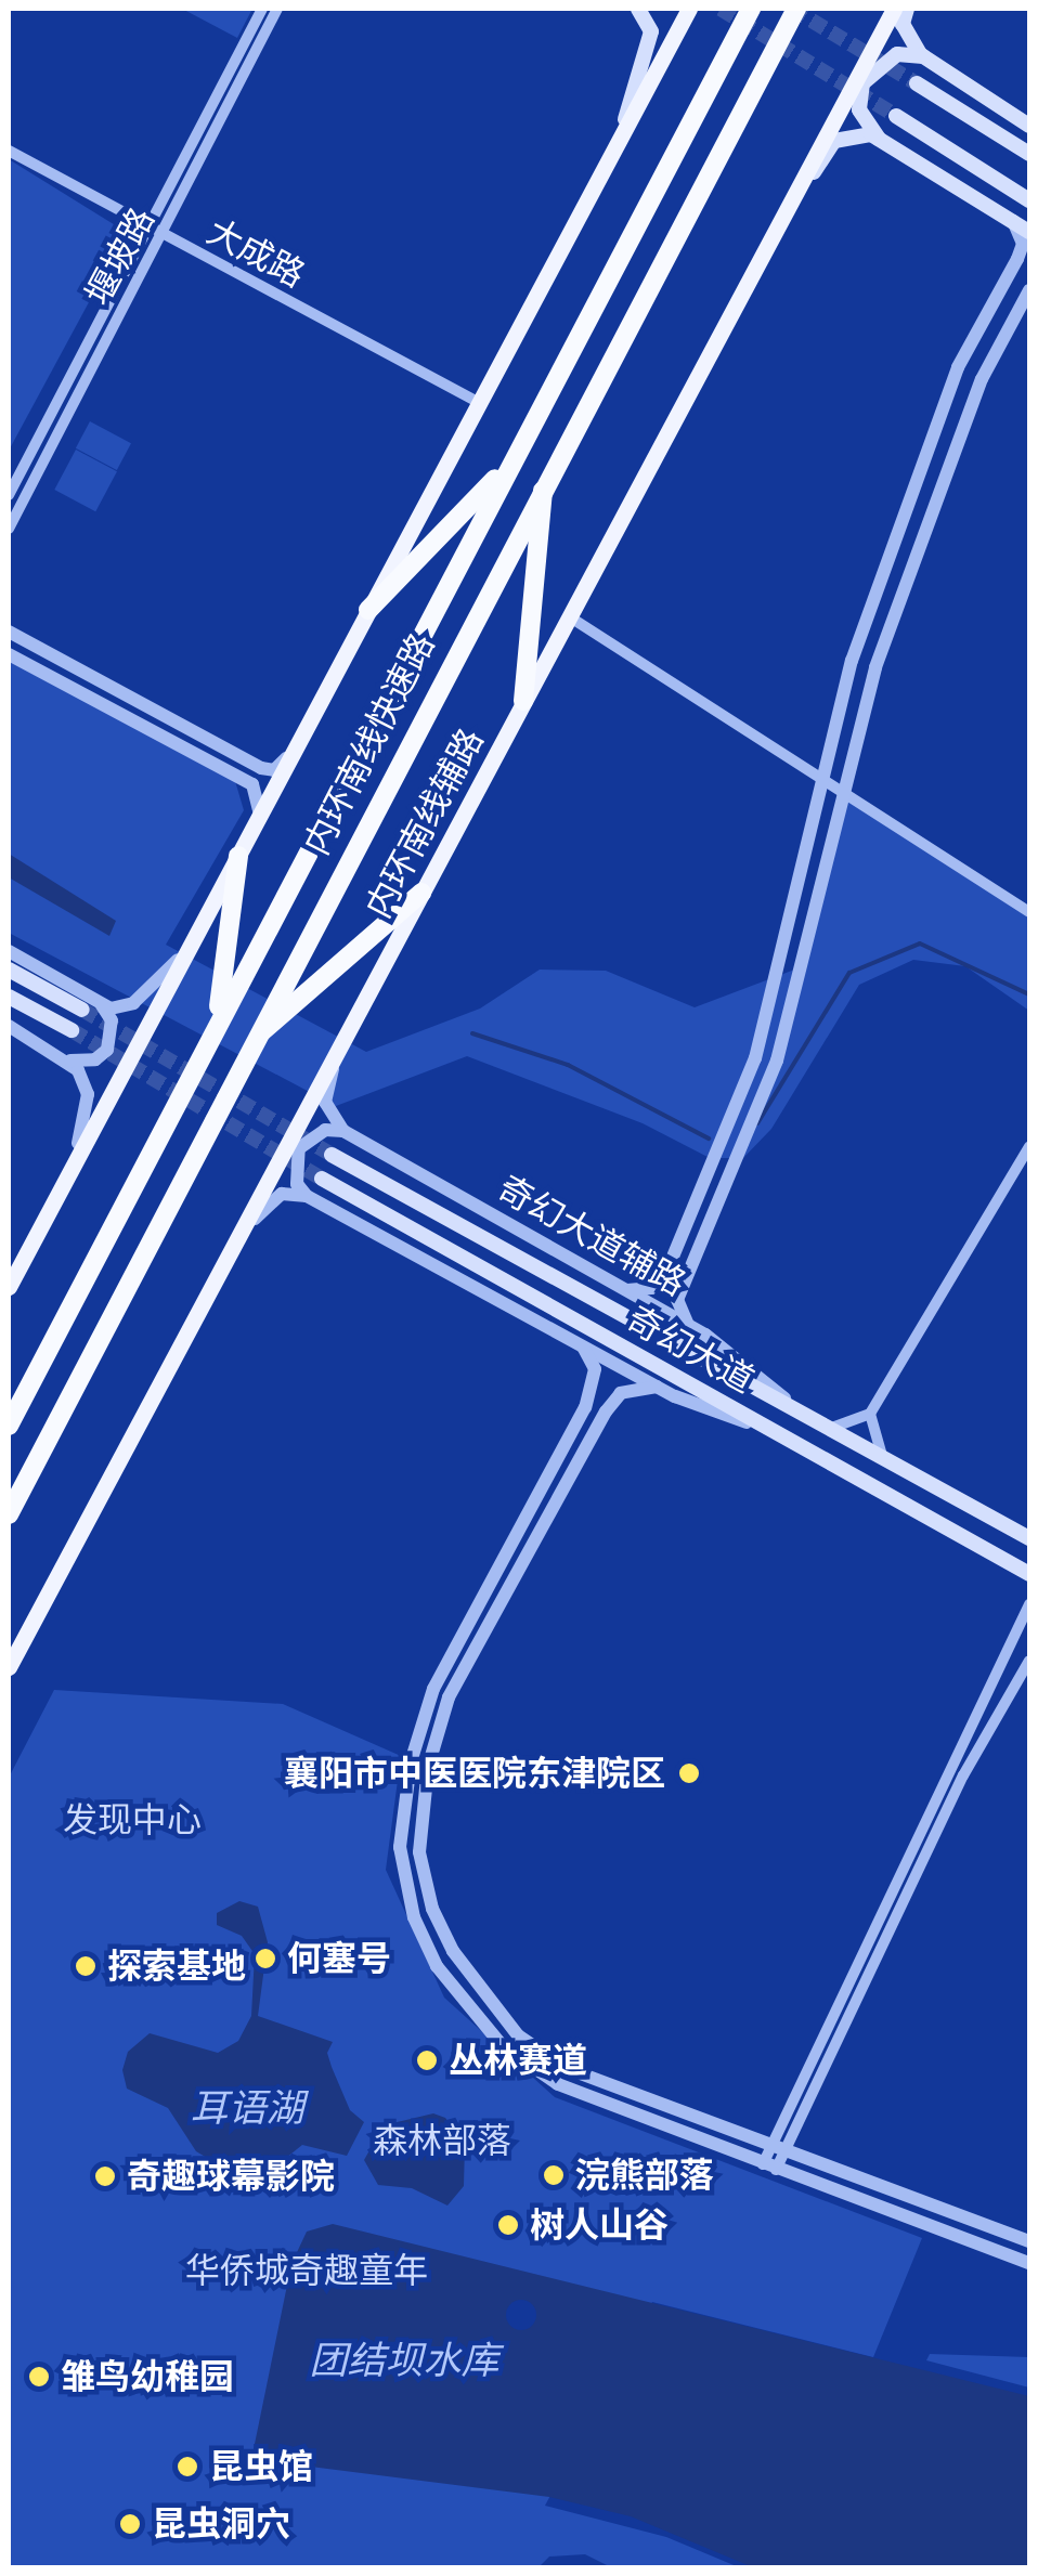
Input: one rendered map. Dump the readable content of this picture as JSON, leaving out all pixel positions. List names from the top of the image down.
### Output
{
  "streets": {
    "highway": ["内环南线快速路"],
    "main road": ["内环南线辅路", "奇幻大道"],
    "street": ["大成路", "堰坡路", "奇幻大道辅路"]
  },
  "crossings": [
    ["大成路", "堰坡路"],
    ["奇幻大道辅路", "奇幻大道"]
  ],
  "water": ["耳语湖", "团结坝水库"],
  "parks": ["发现中心", "森林部落", "华侨城奇趣童年"],
  "places": [
    "襄阳市中医医院东津院区",
    "何塞号",
    "探索基地",
    "丛林赛道",
    "浣熊部落",
    "奇趣球幕影院",
    "树人山谷",
    "雏鸟幼稚园",
    "昆虫馆",
    "昆虫洞穴"
  ]
}
